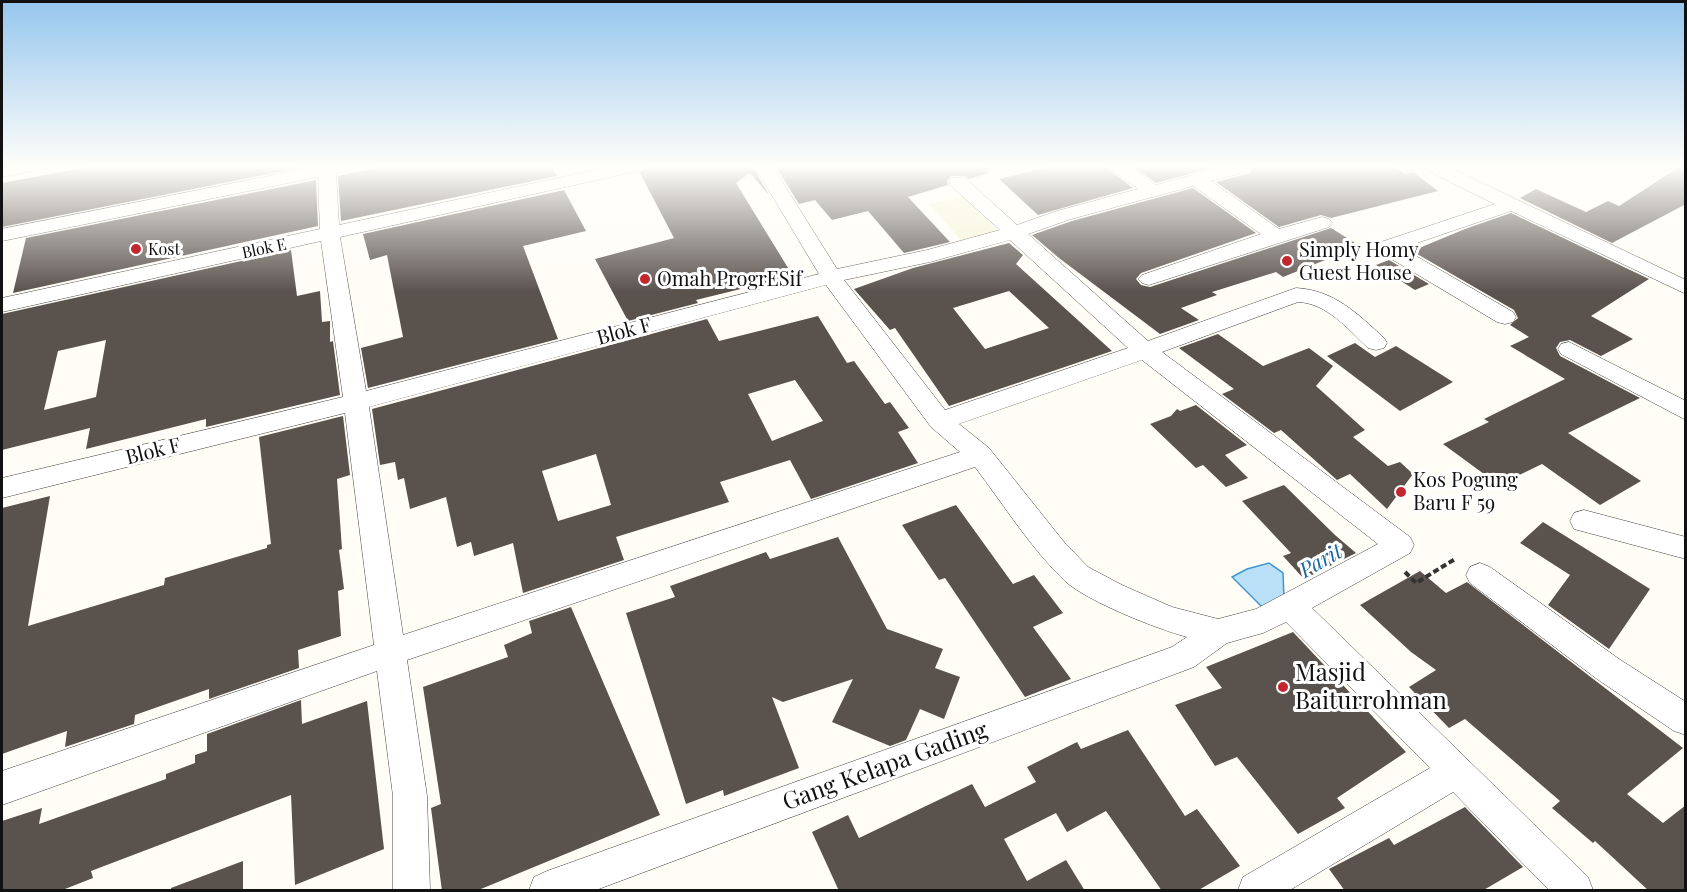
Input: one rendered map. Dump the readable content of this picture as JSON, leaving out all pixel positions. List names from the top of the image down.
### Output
{
  "streets": {
    "street": ["Blok E", "Blok F", "Gang Kelapa Gading"]
  },
  "water": ["Parit"],
  "places": [
    "Kost",
    "Simply Homy Guest House",
    "Omah ProgrESif",
    "Kos Pogung Baru F 59",
    "Masjid Baiturrohman"
  ]
}
